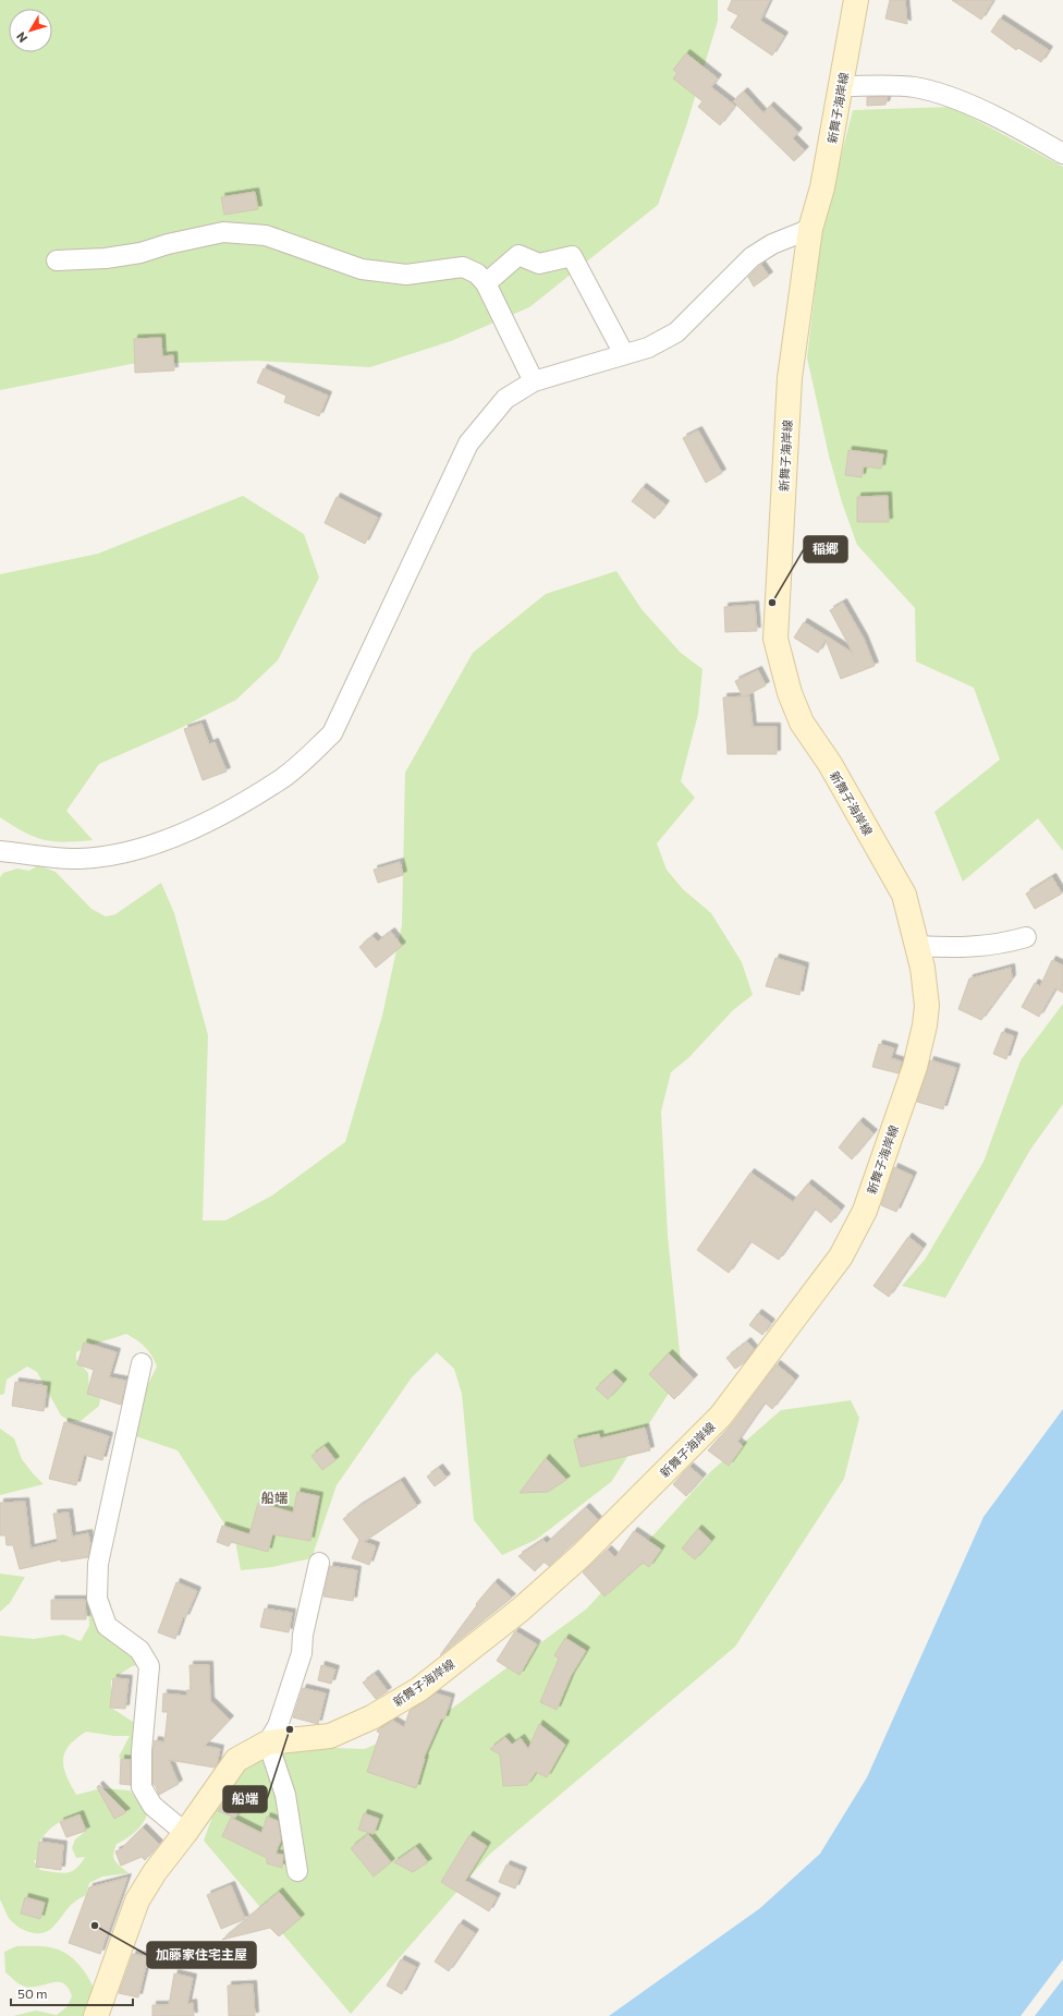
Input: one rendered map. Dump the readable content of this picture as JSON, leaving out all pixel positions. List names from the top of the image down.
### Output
{
  "streets": {
    "main road": ["新舞子海岸線"]
  },
  "districts": ["船端"],
  "places": ["稲郷", "船端", "加藤家住宅主屋"],
  "scale_bar": "50 m",
  "north": "bottom left"
}
